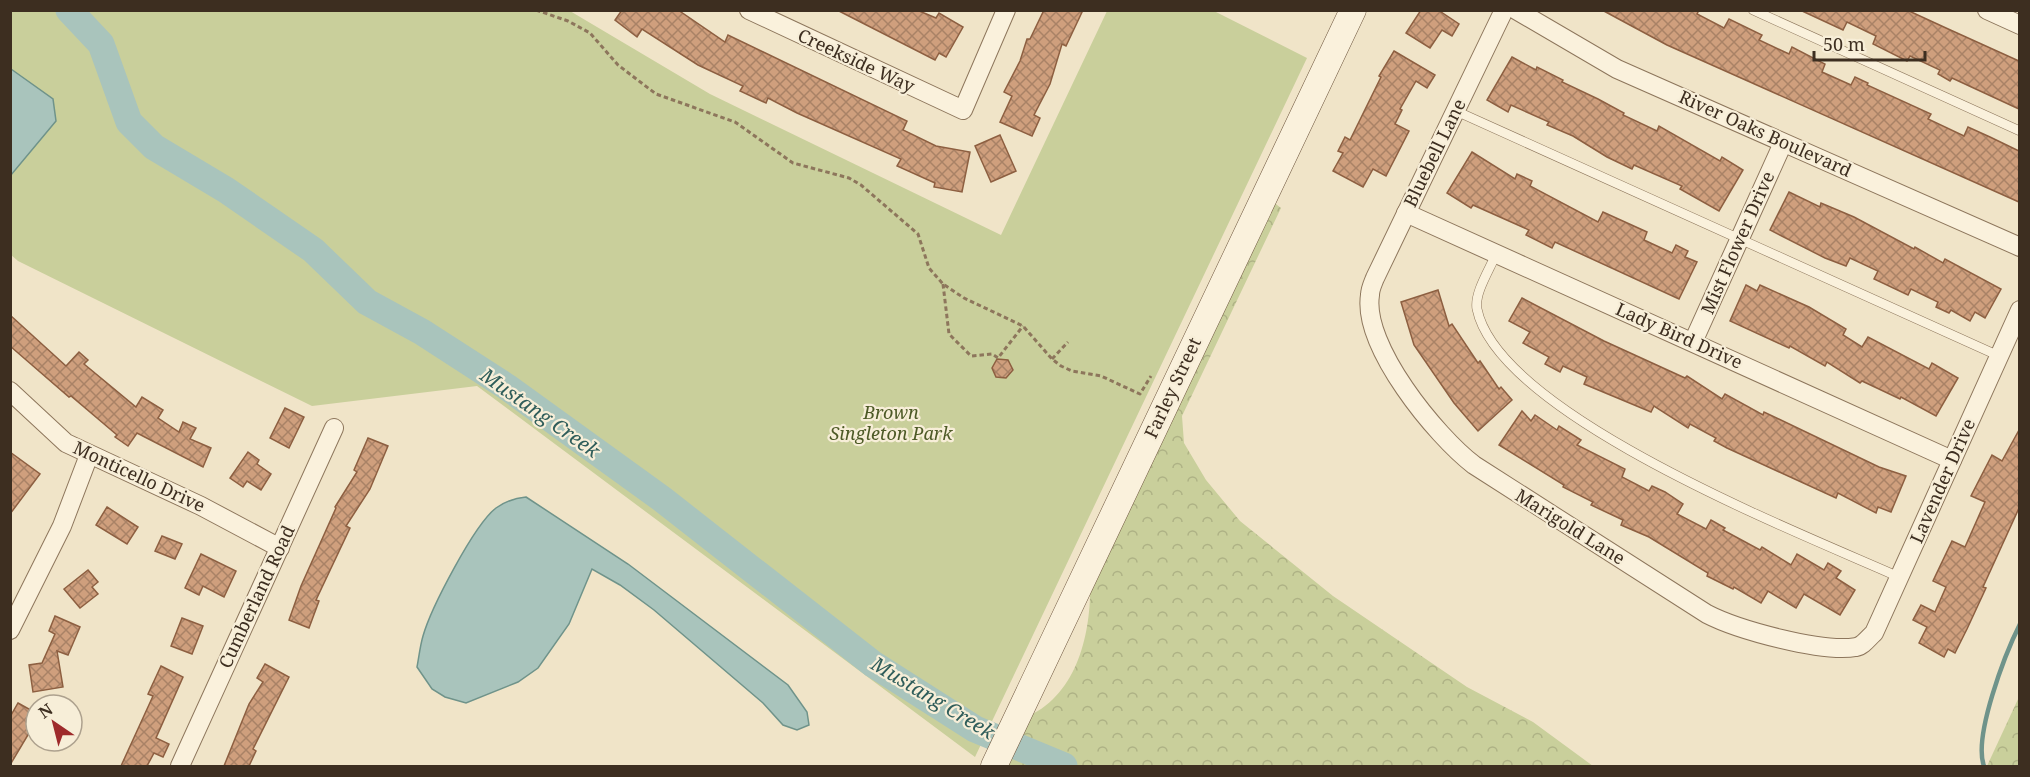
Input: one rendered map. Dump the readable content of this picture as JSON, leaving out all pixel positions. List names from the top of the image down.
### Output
{
  "streets": {
    "street": [
      "Creekside Way",
      "River Oaks Boulevard",
      "Bluebell Lane",
      "Mist Flower Drive",
      "Lady Bird Drive",
      "Farley Street",
      "Monticello Drive",
      "Lavender Drive",
      "Marigold Lane",
      "Cumberland Road"
    ]
  },
  "crossings": [
    ["River Oaks Boulevard", "Mist Flower Drive"],
    ["Bluebell Lane", "Lady Bird Drive"],
    ["Bluebell Lane", "Marigold Lane"],
    ["Mist Flower Drive", "Lady Bird Drive"],
    ["Lady Bird Drive", "Lavender Drive"],
    ["Monticello Drive", "Cumberland Road"],
    ["Lavender Drive", "Marigold Lane"]
  ],
  "water": ["Mustang Creek"],
  "parks": ["Brown Singleton Park"],
  "scale_bar": "50 m",
  "north": "top left"
}
